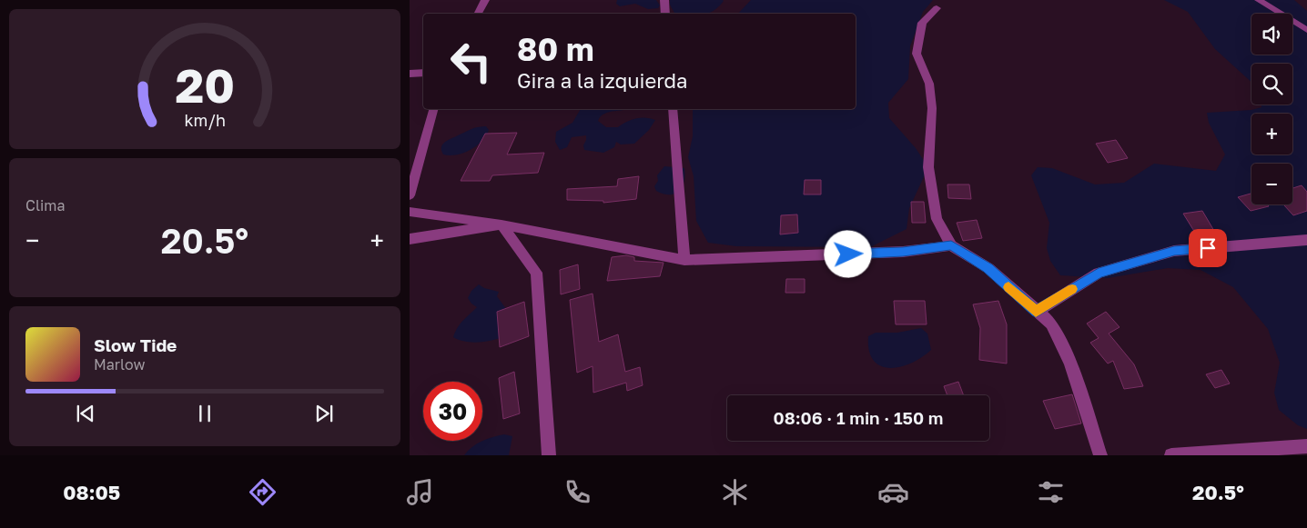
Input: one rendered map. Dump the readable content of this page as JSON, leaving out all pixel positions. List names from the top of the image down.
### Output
{
  "page": {
    "map_buttons": ["+", "−"],
    "turn": ["80 m", "Gira a la izquierda"],
    "tile": "Clima",
    "heat": ["−", "20.5°", "+"],
    "song": ["Slow Tide", "Marlow"],
    "limit": "30",
    "trip": "08:06 · 1 min · 150 m",
    "tabs": ["08:05", "20.5°"],
    "gauge": ["20", "km/h"]
  }
}
